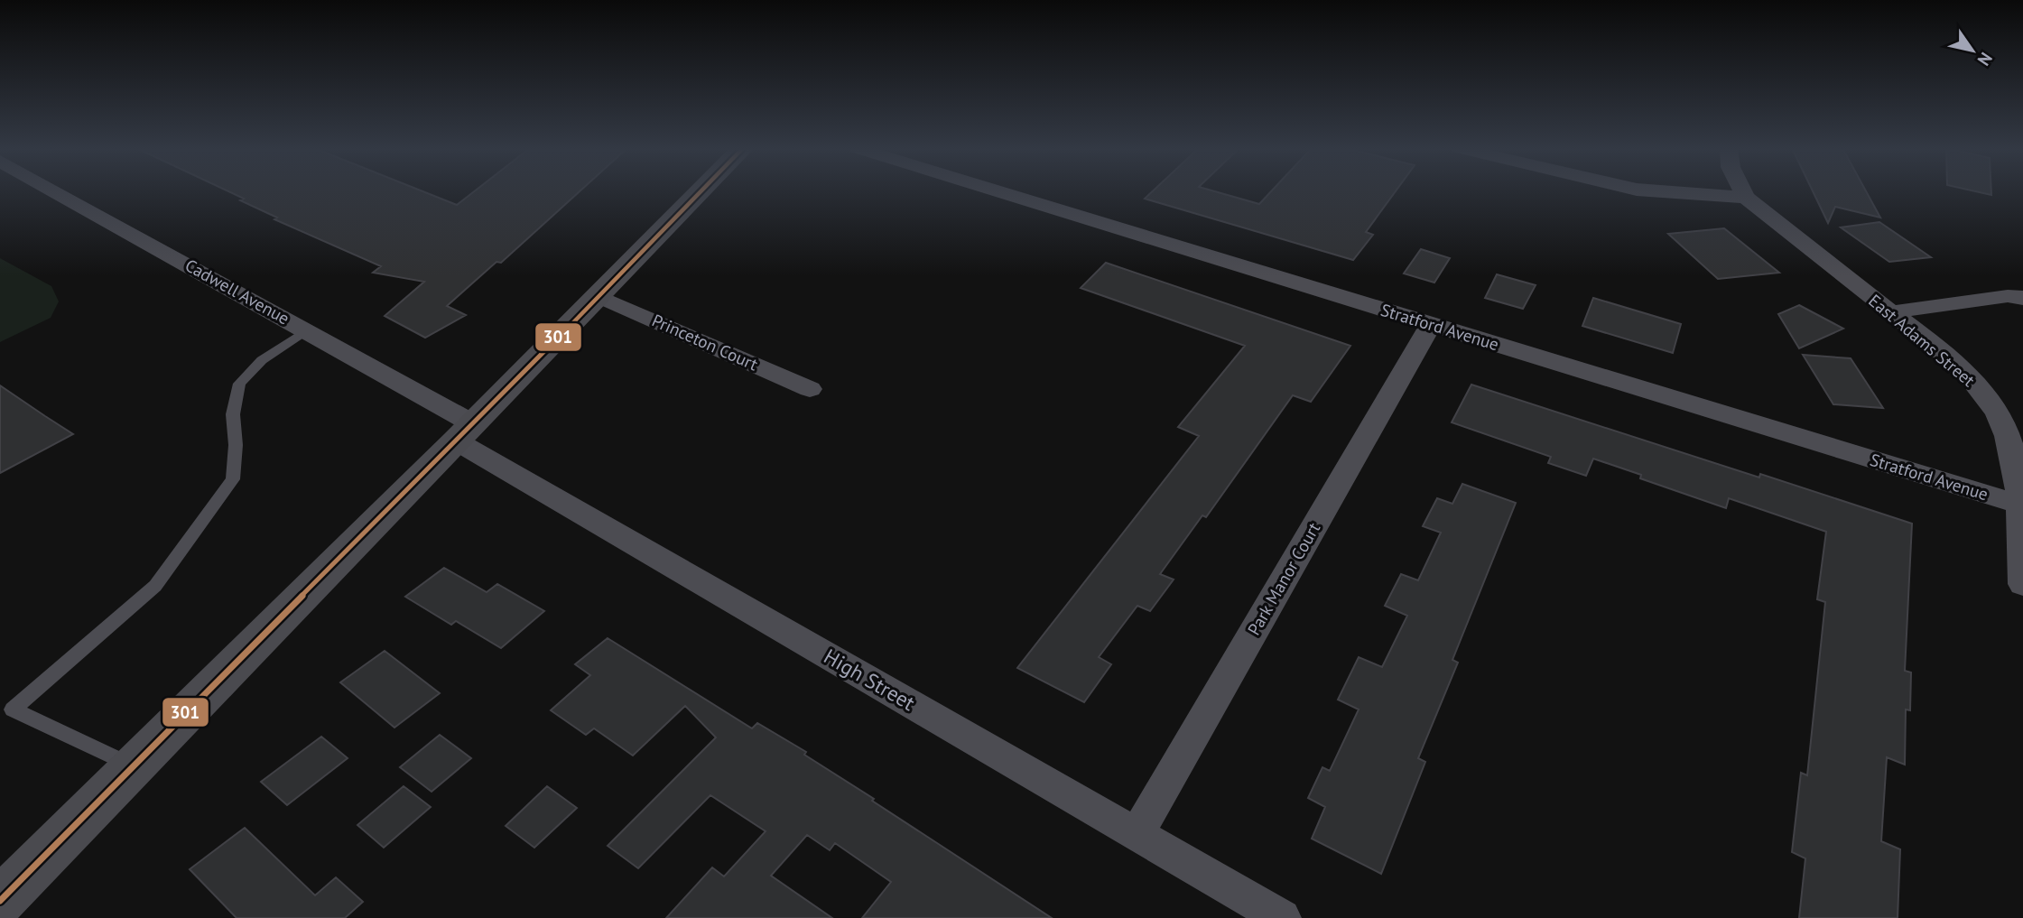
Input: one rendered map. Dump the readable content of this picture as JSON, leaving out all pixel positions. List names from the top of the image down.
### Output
{
  "streets": {
    "street": [
      "Cadwell Avenue",
      "Stratford Avenue",
      "East Adams Street",
      "Princeton Court",
      "Park Manor Court",
      "High Street"
    ]
  },
  "crossings": [
    ["Cadwell Avenue", "High Street"],
    ["Stratford Avenue", "East Adams Street"],
    ["Stratford Avenue", "Park Manor Court"],
    ["Park Manor Court", "High Street"]
  ],
  "lines": ["transit line 301"],
  "north": "bottom right"
}
